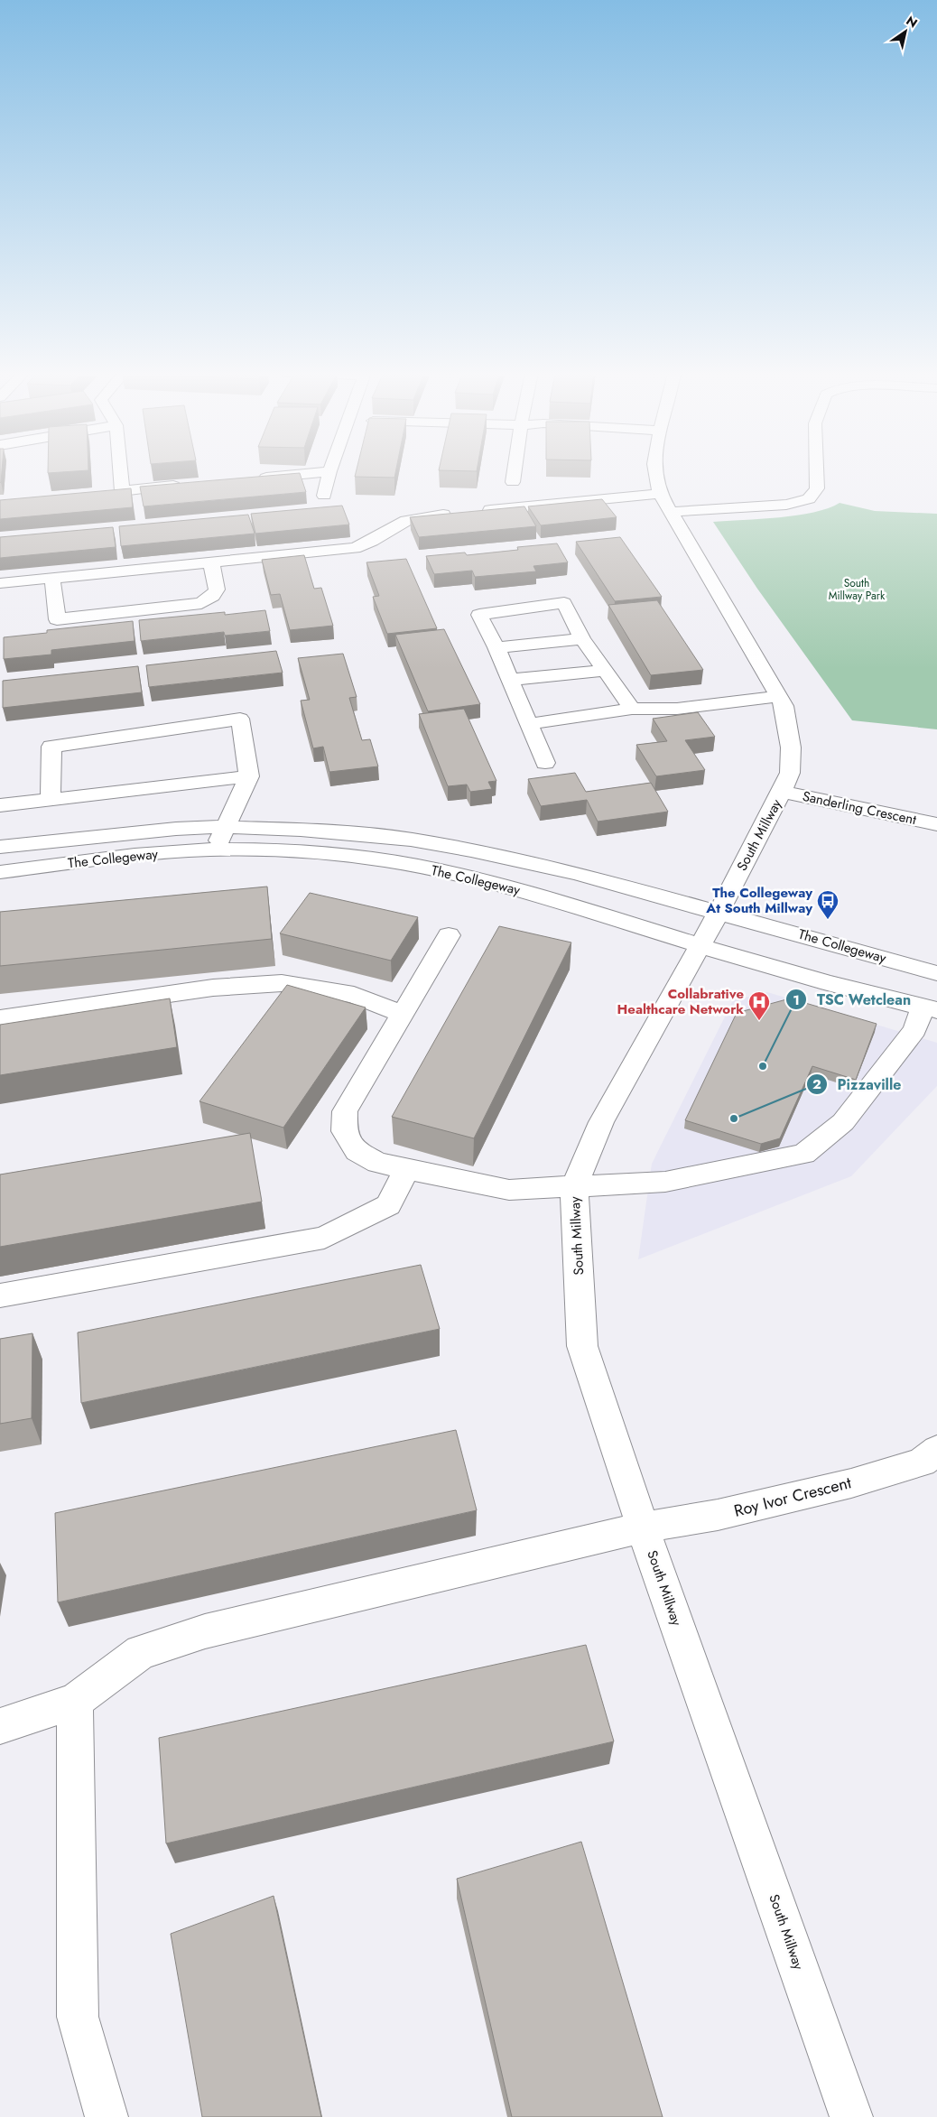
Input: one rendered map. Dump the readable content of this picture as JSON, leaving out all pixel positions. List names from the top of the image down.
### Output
{
  "streets": {
    "street": [
      "Sanderling Crescent",
      "South Millway",
      "The Collegeway",
      "Roy Ivor Crescent"
    ]
  },
  "crossings": [
    ["Sanderling Crescent", "South Millway"],
    ["South Millway", "The Collegeway"],
    ["South Millway", "Roy Ivor Crescent"]
  ],
  "parks": ["South Millway Park"],
  "places": {
    "bus stop": ["The Collegeway At South Millway"],
    "hospital": ["Collabrative Healthcare Network"],
    "other": ["TSC Wetclean", "Pizzaville"]
  },
  "north": "top right"
}
